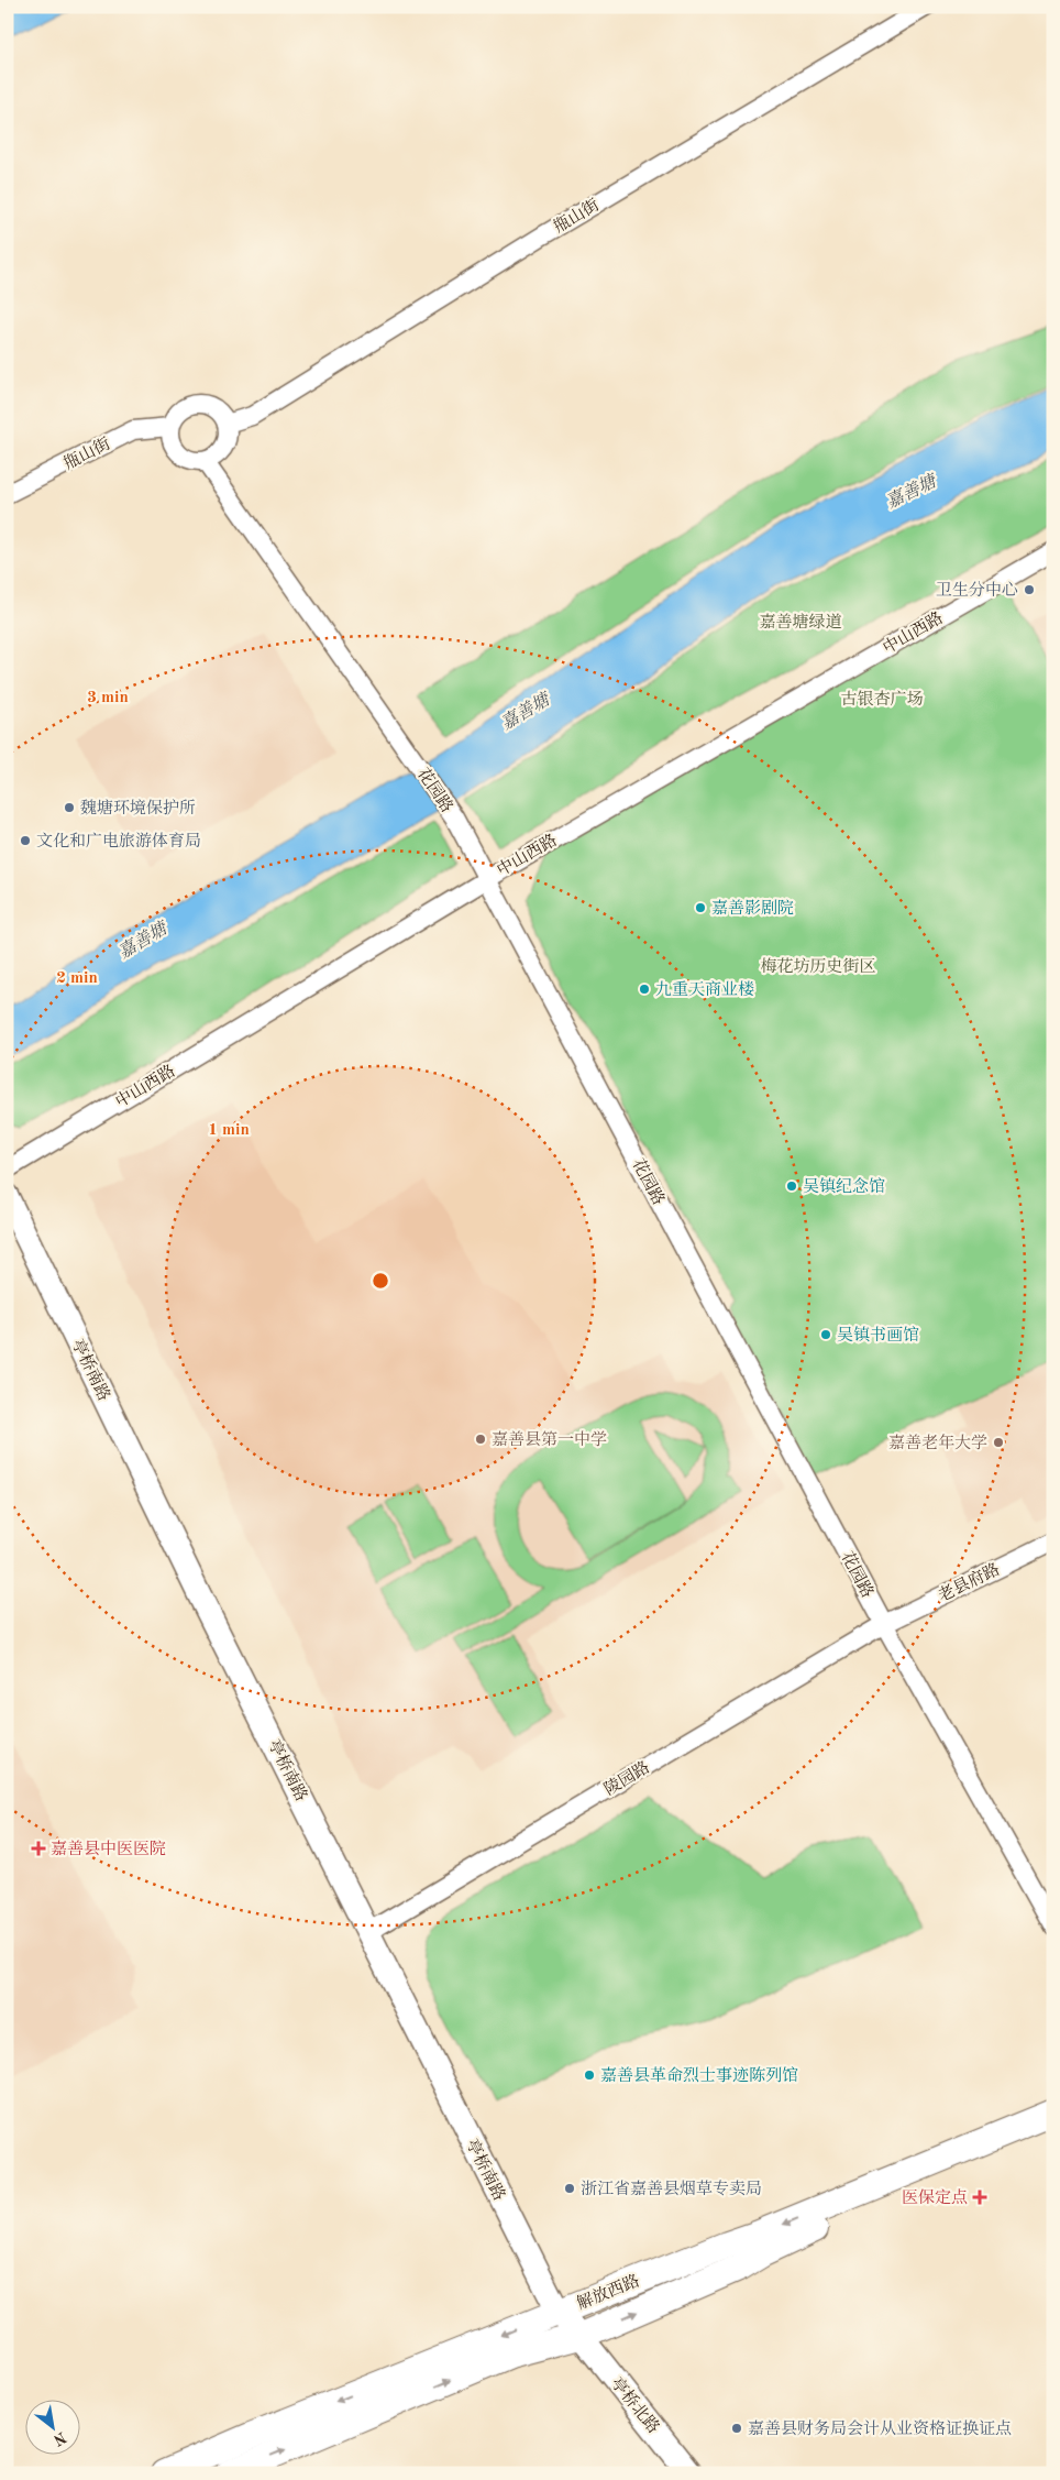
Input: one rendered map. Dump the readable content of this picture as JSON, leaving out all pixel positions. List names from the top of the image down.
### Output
{
  "streets": {
    "main road": ["解放西路"],
    "street": [
      "甁山街",
      "中山西路",
      "花园路",
      "亭桥南路",
      "老县府路",
      "陵园路",
      "亭桥北路"
    ]
  },
  "crossings": [
    ["甁山街", "花园路"],
    ["中山西路", "花园路"],
    ["花园路", "老县府路"],
    ["花园路", "陵园路"],
    ["亭桥南路", "陵园路"],
    ["亭桥南路", "解放西路"],
    ["亭桥南路", "亭桥北路"],
    ["老县府路", "陵园路"],
    ["解放西路", "亭桥北路"]
  ],
  "water": ["嘉善塘"],
  "parks": ["嘉善塘绿道", "古银杏广场", "梅花坊历史街区"],
  "places": {
    "other": [
      "卫生分中心",
      "魏塘环境保护所",
      "文化和广电旅游体育局",
      "嘉善影剧院",
      "九重天商业楼",
      "吴镇纪念馆",
      "吴镇书画馆",
      "嘉善县第一中学",
      "嘉善老年大学",
      "嘉善县革命烈士事迹陈列馆",
      "浙江省嘉善县烟草专卖局",
      "嘉善县财务局会计从业资格证换证点"
    ],
    "health": ["嘉善县中医医院", "医保定点"]
  },
  "north": "bottom right",
  "rings": ["3 min", "2 min", "1 min"]
}
